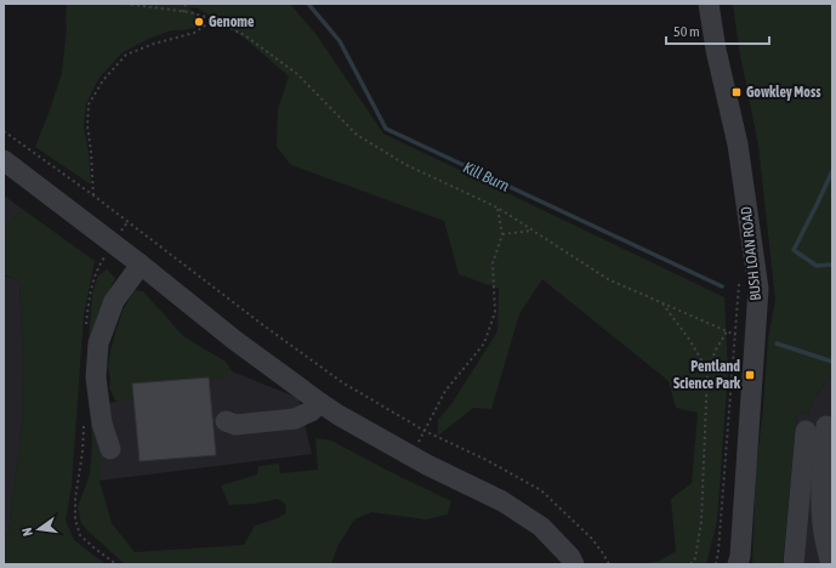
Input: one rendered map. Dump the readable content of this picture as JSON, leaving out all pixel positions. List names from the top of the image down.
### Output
{
  "streets": {
    "street": ["BUSH LOAN ROAD"]
  },
  "water": ["Kill Burn"],
  "places": {
    "other": ["Genome"],
    "transit": ["Gowkley Moss", "Pentland Science Park"]
  },
  "scale_bar": "50 m",
  "north": "left"
}
